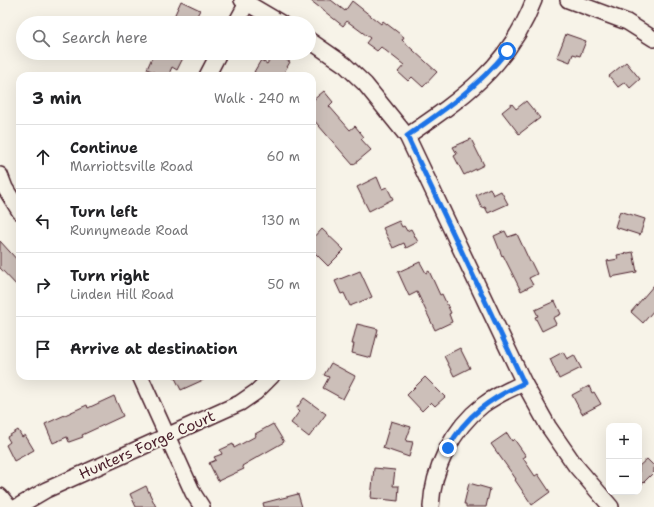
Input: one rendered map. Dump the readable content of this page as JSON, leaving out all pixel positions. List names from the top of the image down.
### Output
{
  "streets": {
    "street": ["Hunters Forge Court"]
  },
  "page": {
    "search": "Search here",
    "heading": ["3 min", "Walk · 240 m"],
    "list": [
      ["Continue", "Marriottsville Road", "60 m"],
      ["Turn left", "Runnymeade Road", "130 m"],
      ["Turn right", "Linden Hill Road", "50 m"],
      "Arrive at destination"
    ],
    "map_buttons": ["+", "−"]
  }
}
